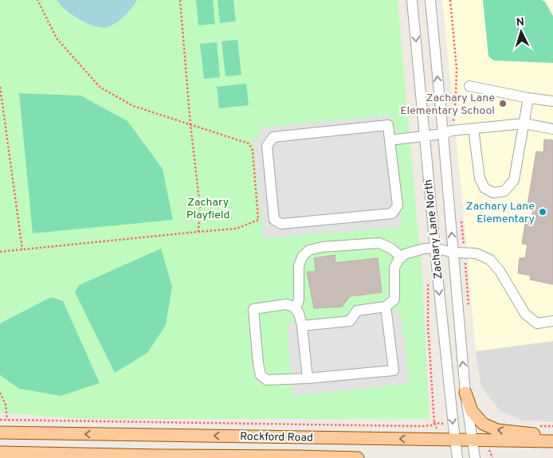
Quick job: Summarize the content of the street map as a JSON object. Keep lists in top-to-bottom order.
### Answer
{
  "streets": {
    "main road": ["Rockford Road"],
    "street": ["Zachary Lane North"]
  },
  "crossings": [
    ["Zachary Lane North", "Rockford Road"]
  ],
  "parks": ["Zachary Playfield"],
  "places": ["Zachary Lane Elementary School", "Zachary Lane Elementary"],
  "north": "top"
}
